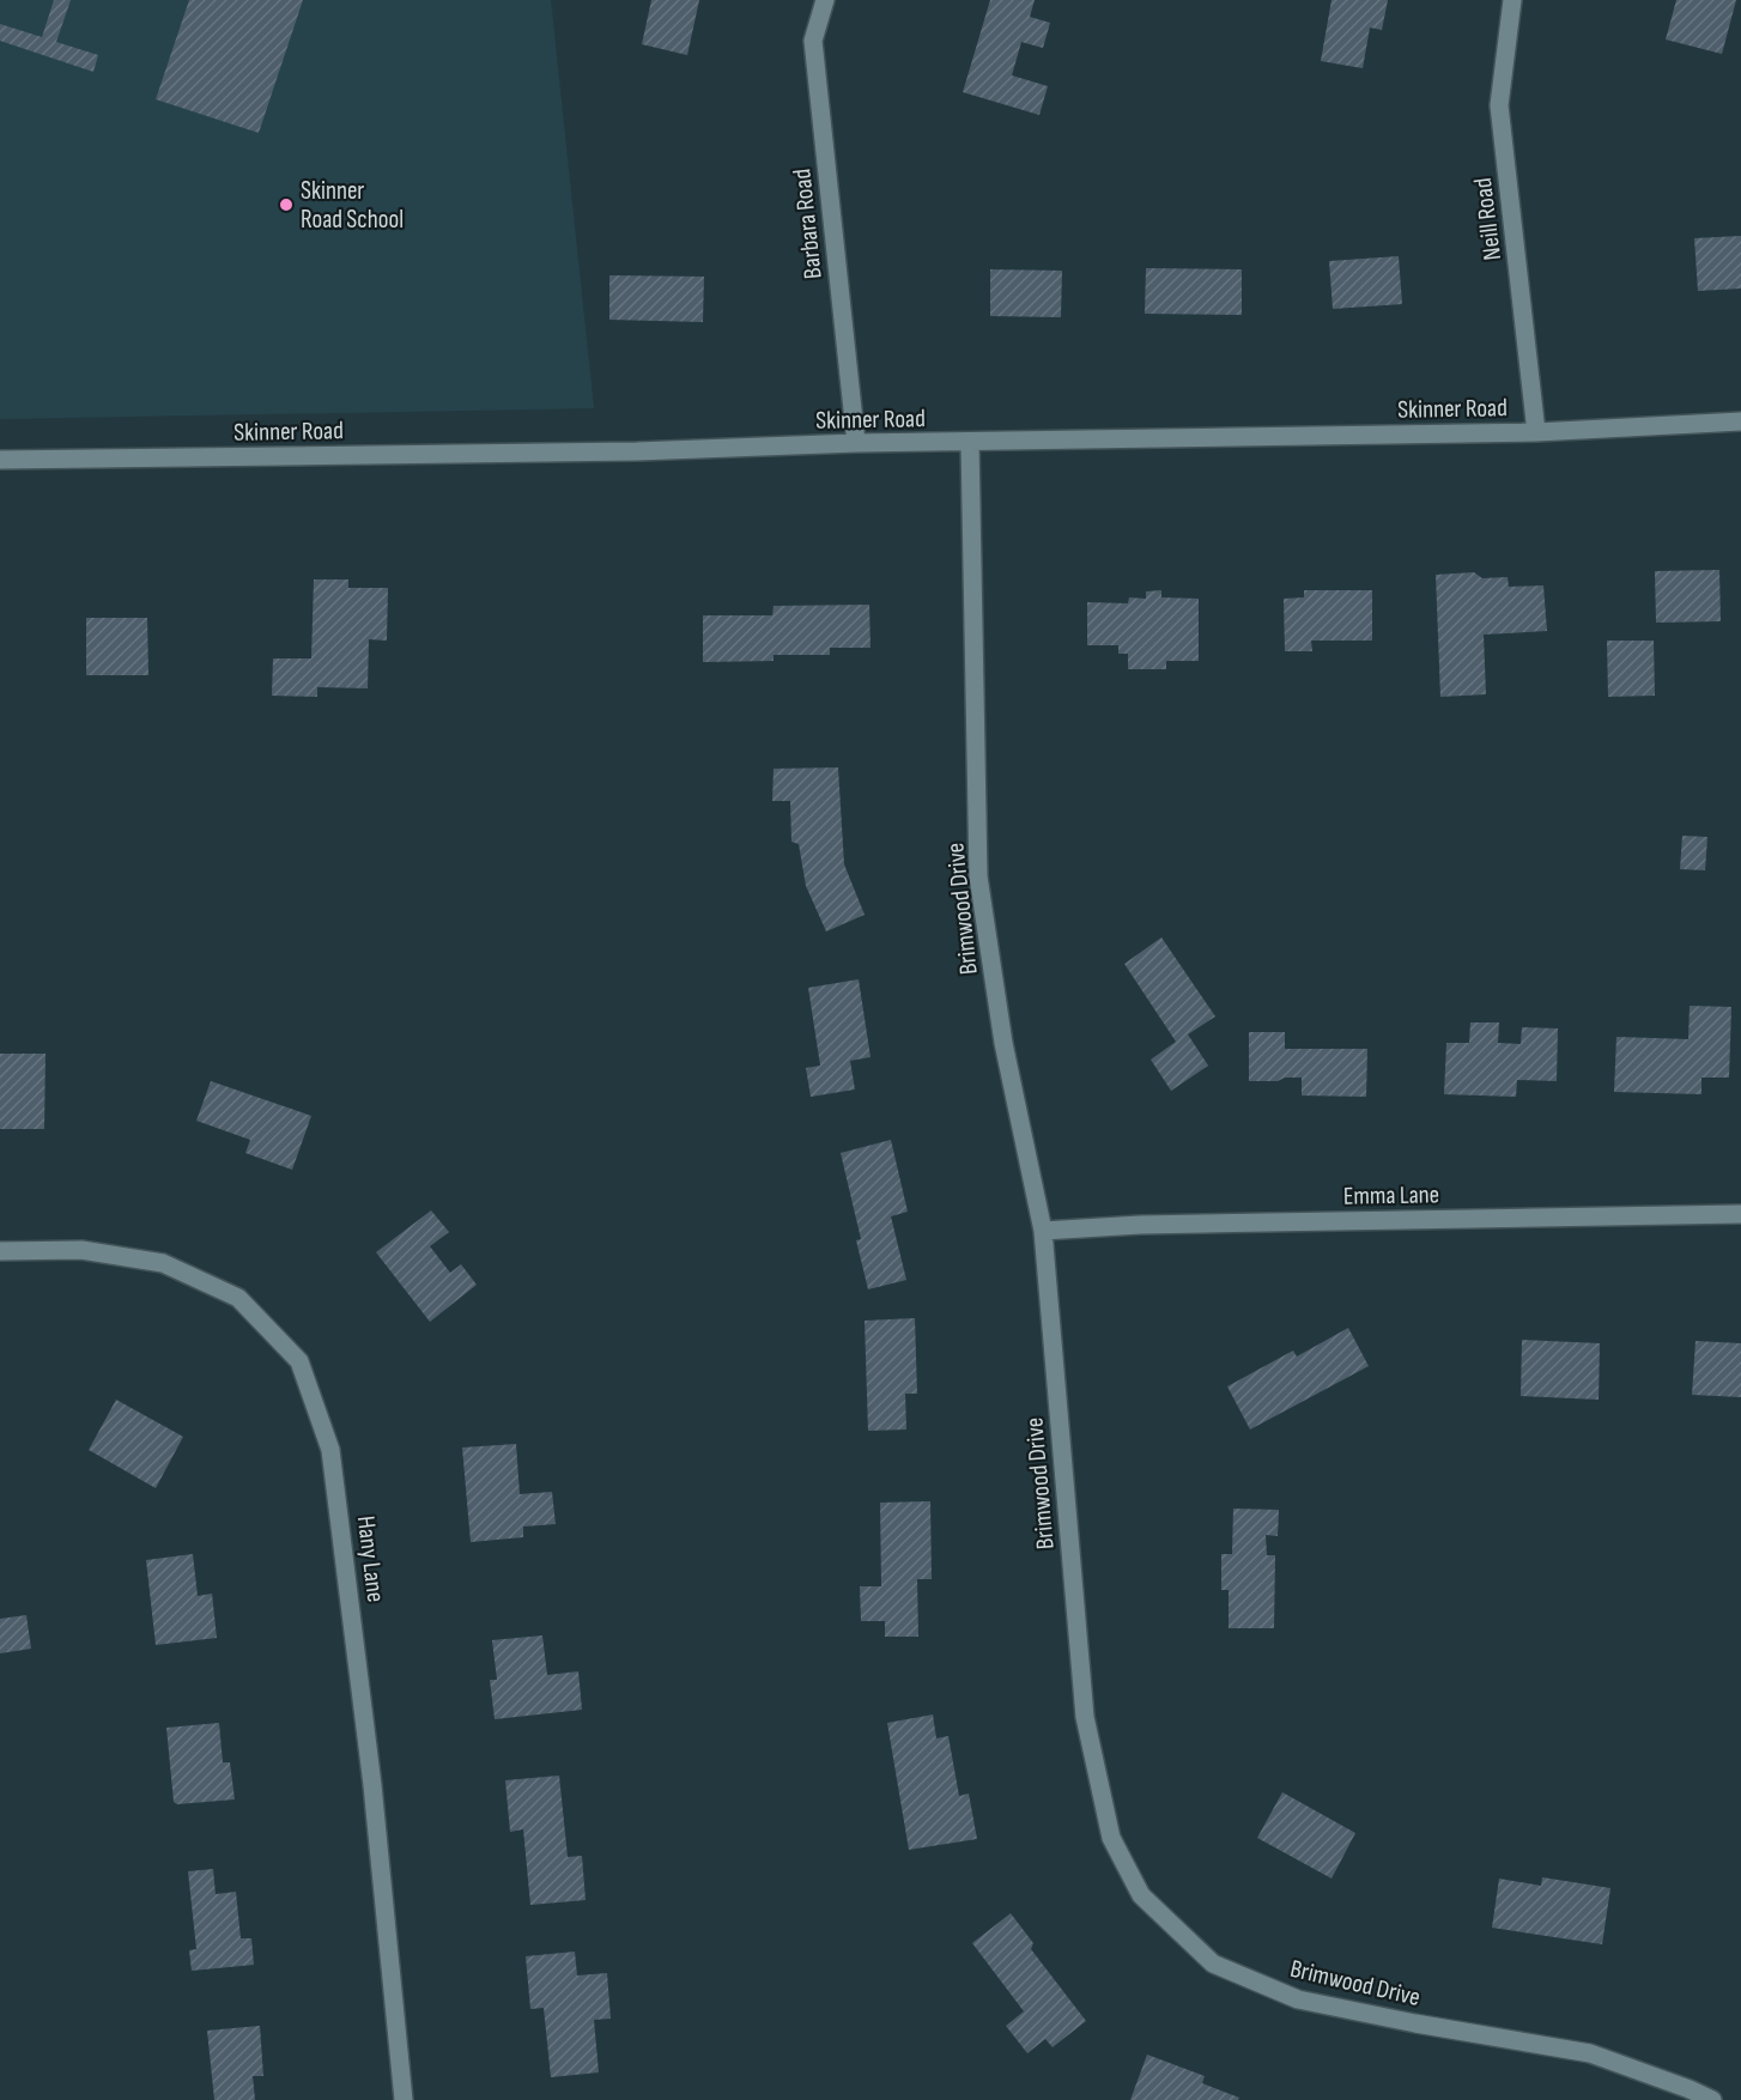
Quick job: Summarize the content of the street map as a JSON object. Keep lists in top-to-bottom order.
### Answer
{
  "streets": {
    "street": [
      "Neill Road",
      "Barbara Road",
      "Skinner Road",
      "Brimwood Drive",
      "Emma Lane",
      "Hany Lane"
    ]
  },
  "crossings": [
    ["Neill Road", "Skinner Road"],
    ["Barbara Road", "Skinner Road"],
    ["Skinner Road", "Brimwood Drive"],
    ["Brimwood Drive", "Emma Lane"]
  ],
  "places": ["Skinner Road School"]
}
